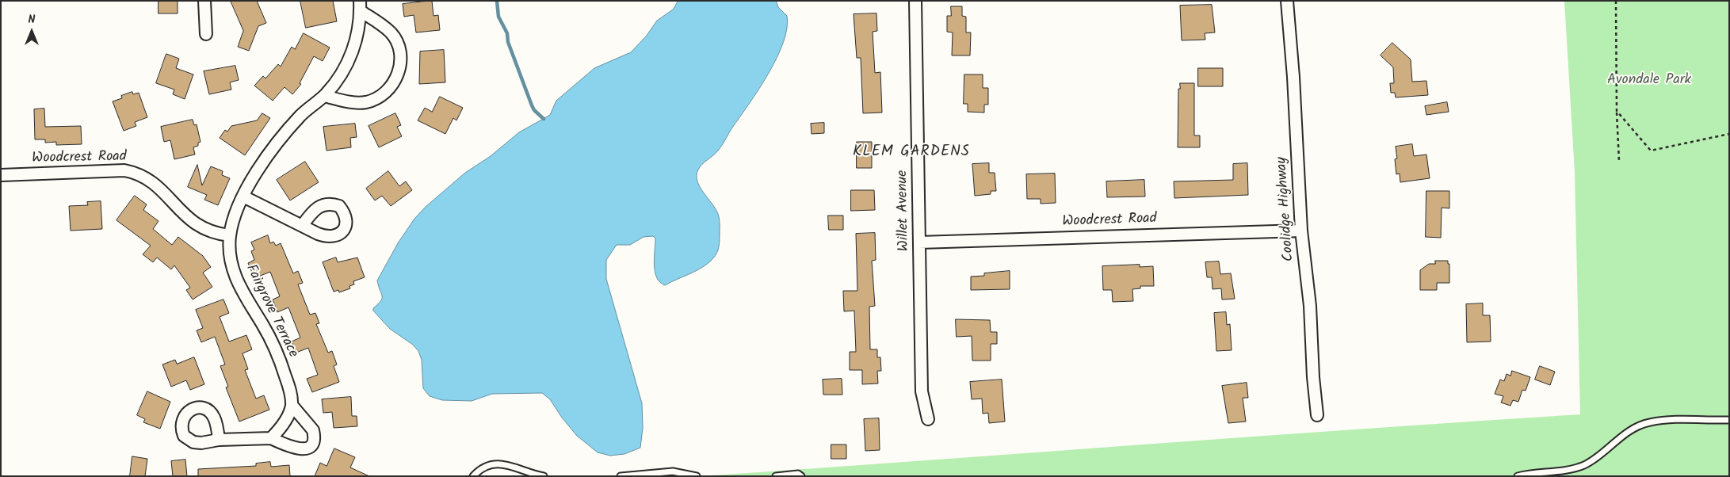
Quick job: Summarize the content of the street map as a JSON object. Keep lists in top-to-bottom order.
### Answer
{
  "streets": {
    "street": [
      "Woodcrest Road",
      "Coolidge Highway",
      "Willet Avenue",
      "Fairgrove Terrace"
    ]
  },
  "crossings": [
    ["Woodcrest Road", "Coolidge Highway"],
    ["Woodcrest Road", "Willet Avenue"],
    ["Woodcrest Road", "Fairgrove Terrace"]
  ],
  "districts": ["KLEM GARDENS"],
  "parks": ["Avondale Park"],
  "north": "top"
}
